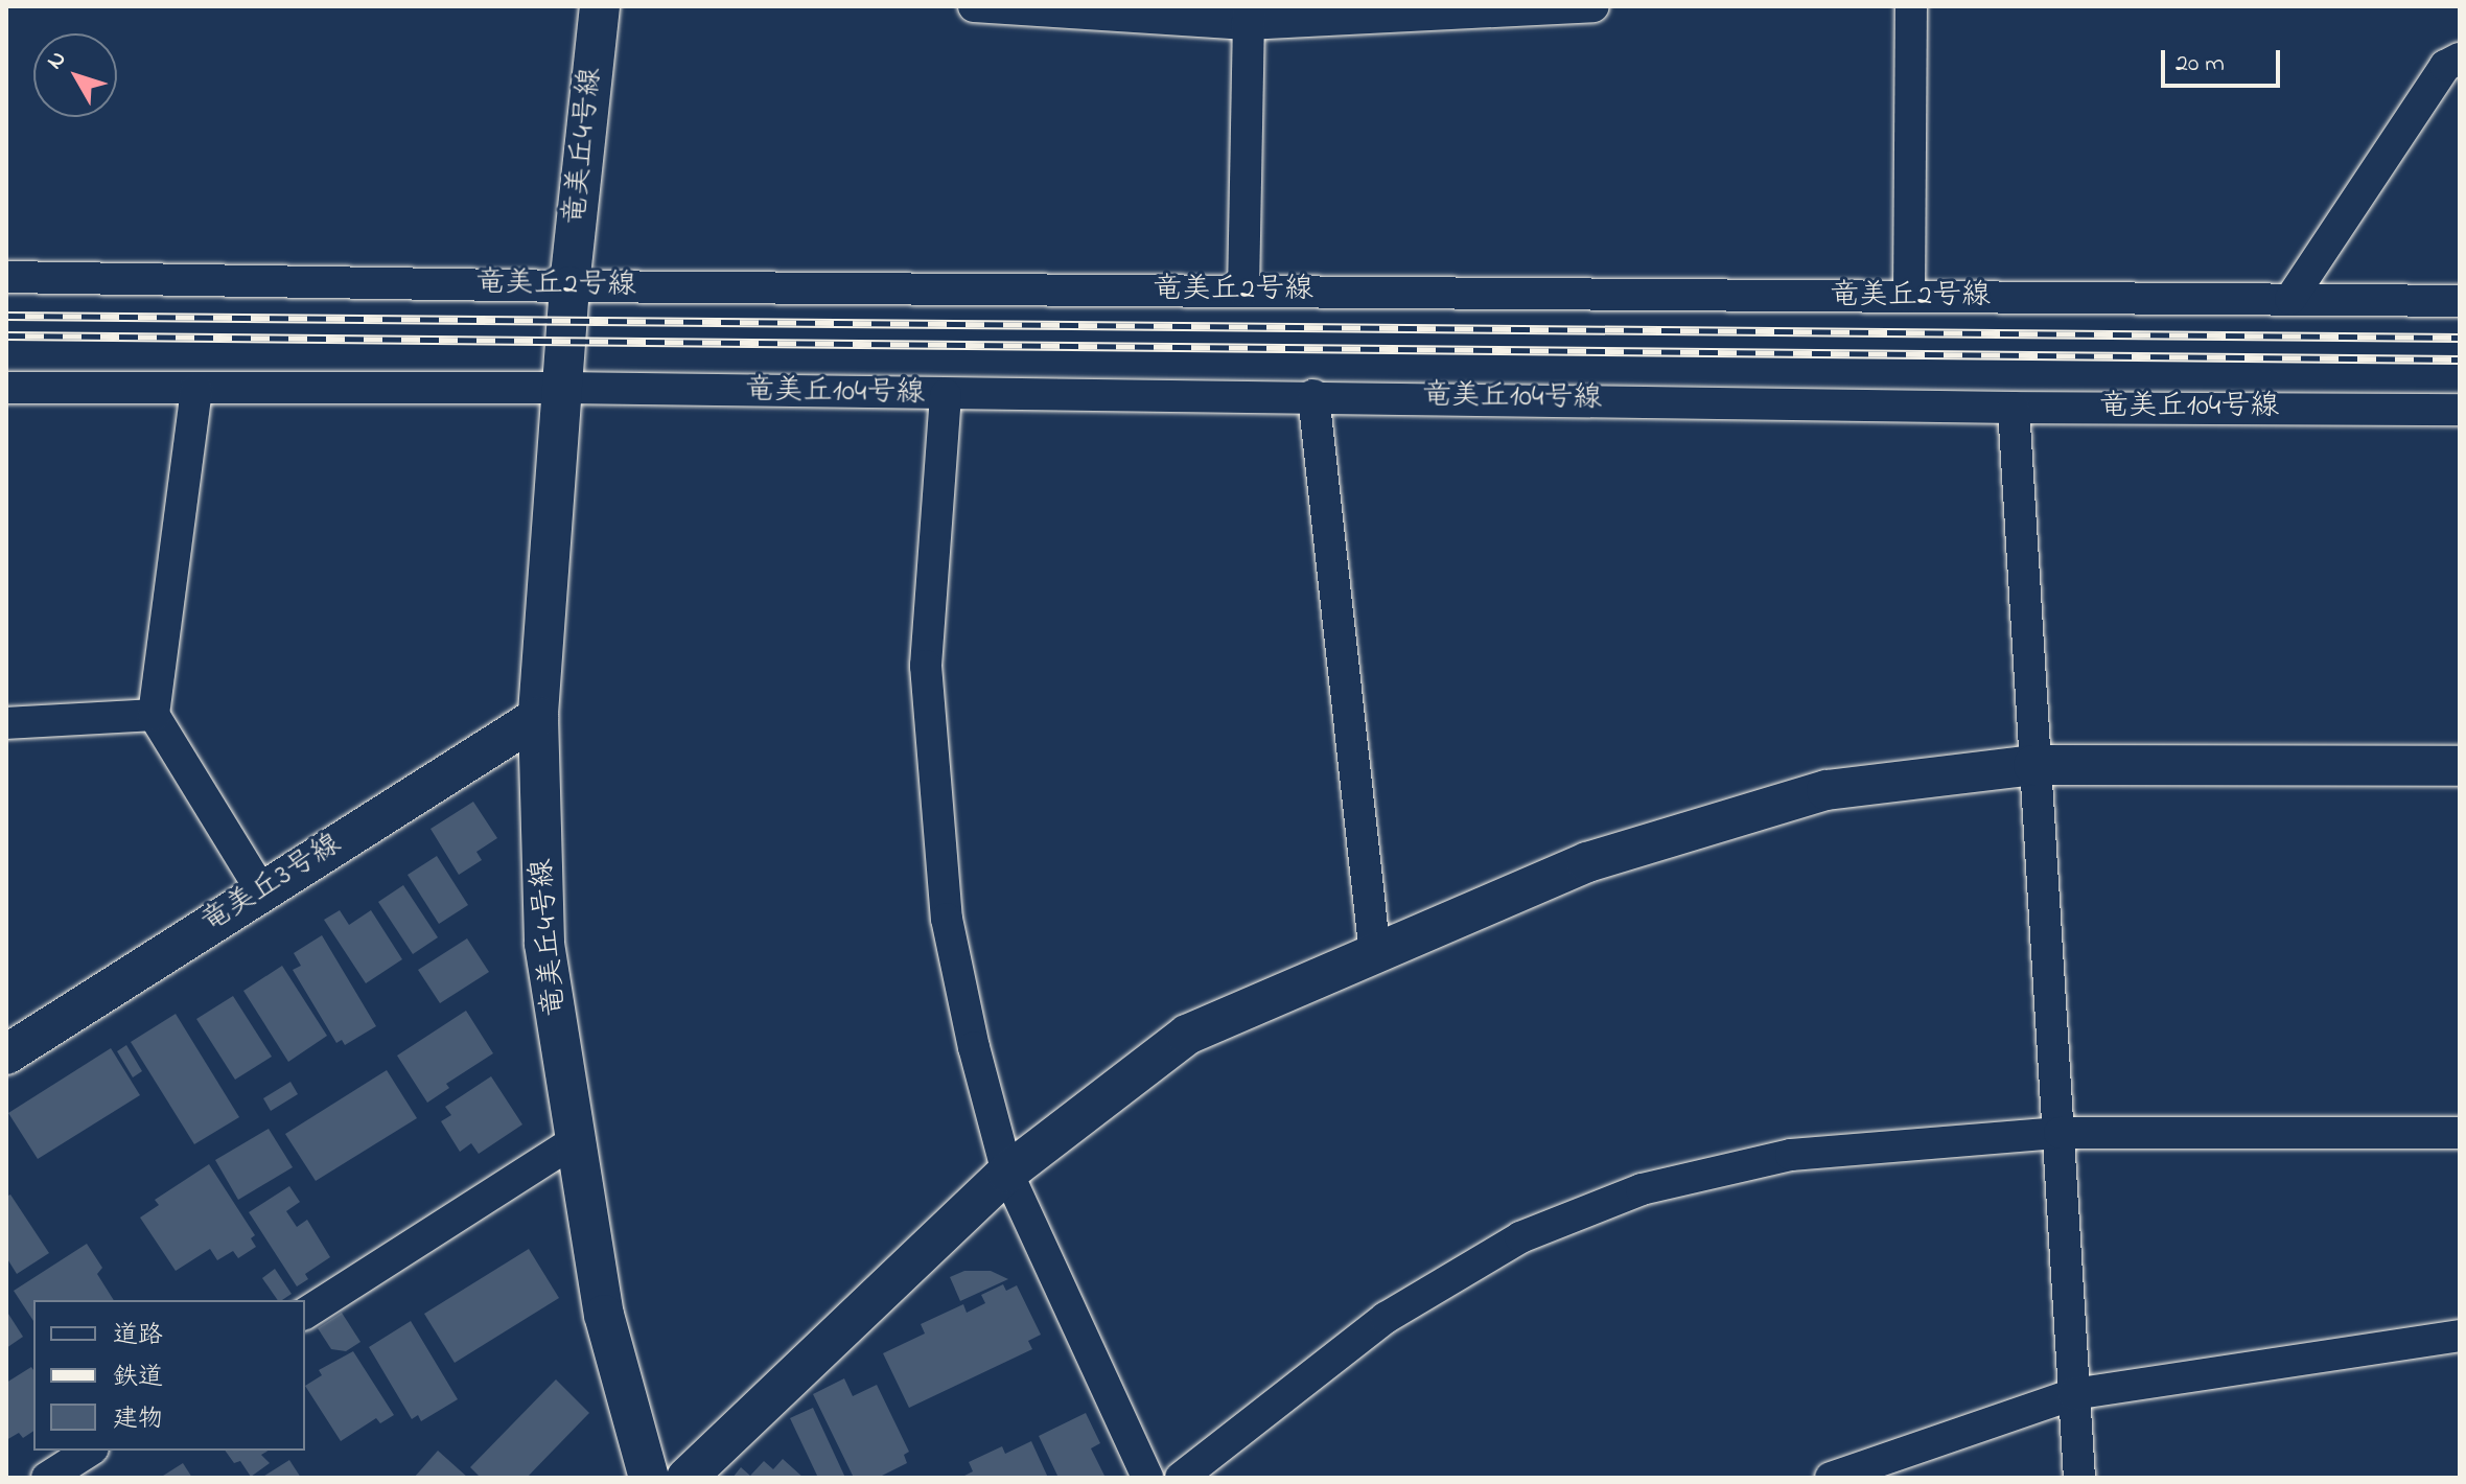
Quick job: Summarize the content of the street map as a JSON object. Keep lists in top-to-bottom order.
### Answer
{
  "streets": {
    "street": [
      "竜美丘4号線",
      "竜美丘2号線",
      "竜美丘104号線",
      "竜美丘3号線"
    ]
  },
  "crossings": [
    ["竜美丘4号線", "竜美丘2号線"],
    ["竜美丘4号線", "竜美丘104号線"],
    ["竜美丘4号線", "竜美丘3号線"]
  ],
  "legend": ["道路", "鉄道", "建物"],
  "scale_bar": "20 m",
  "north": "top left"
}
